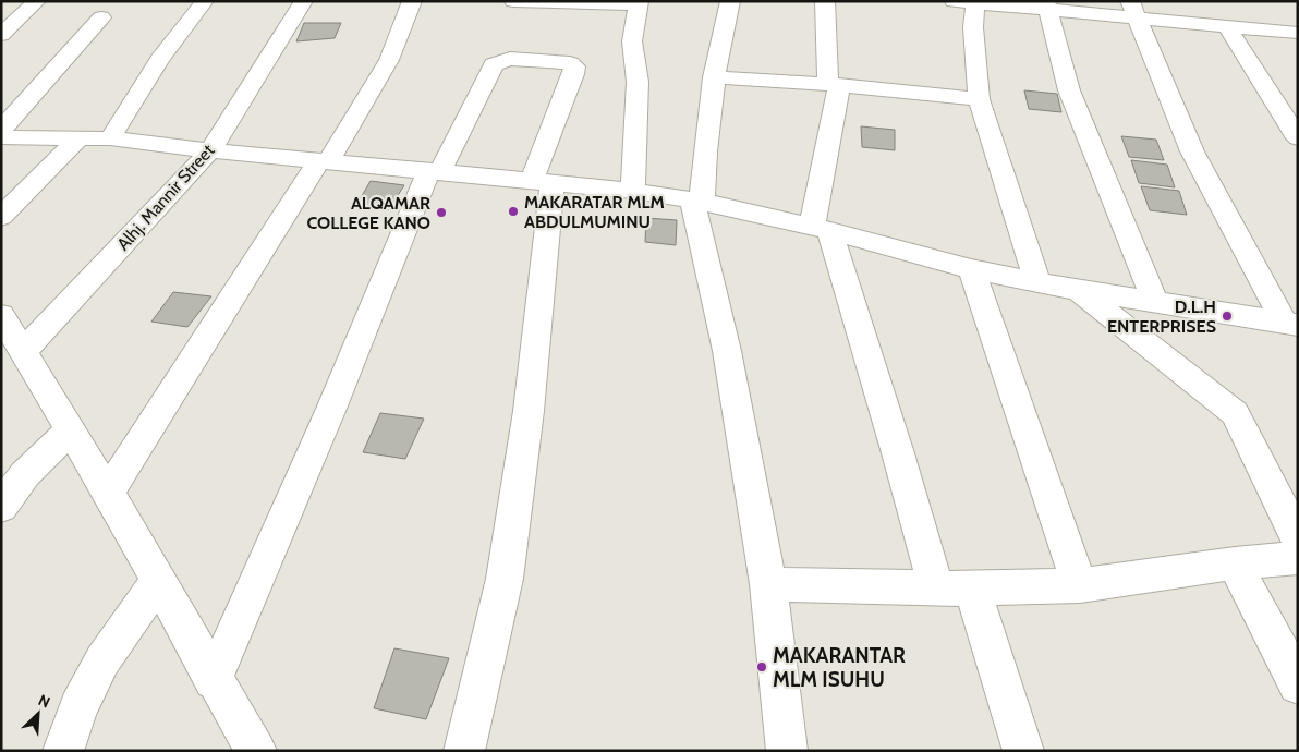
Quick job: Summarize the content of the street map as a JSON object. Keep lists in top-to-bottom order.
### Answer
{
  "streets": {
    "street": ["Alhj. Mannir Street"]
  },
  "places": [
    "MAKARATAR MLM ABDULMUMINU",
    "ALQAMAR COLLEGE KANO",
    "D.L.H ENTERPRISES",
    "MAKARANTAR MLM ISUHU"
  ],
  "north": "top right"
}
